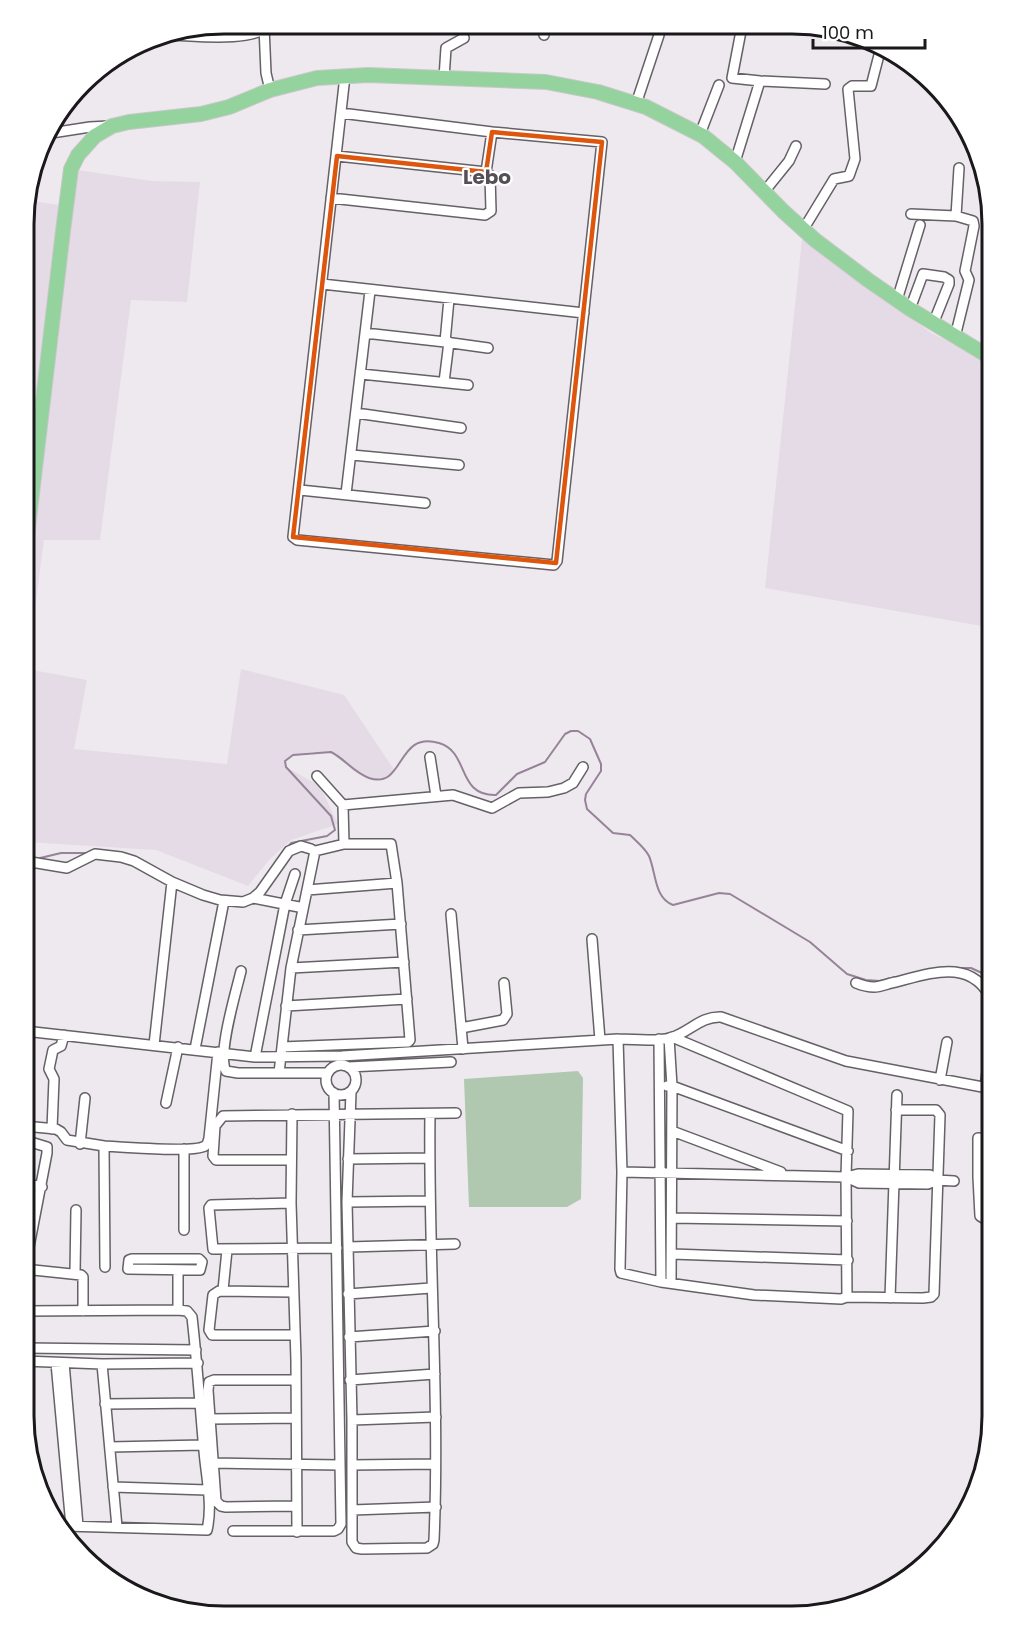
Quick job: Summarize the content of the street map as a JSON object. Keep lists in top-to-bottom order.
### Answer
{
  "districts": ["Lebo"],
  "scale_bar": "100 m"
}
